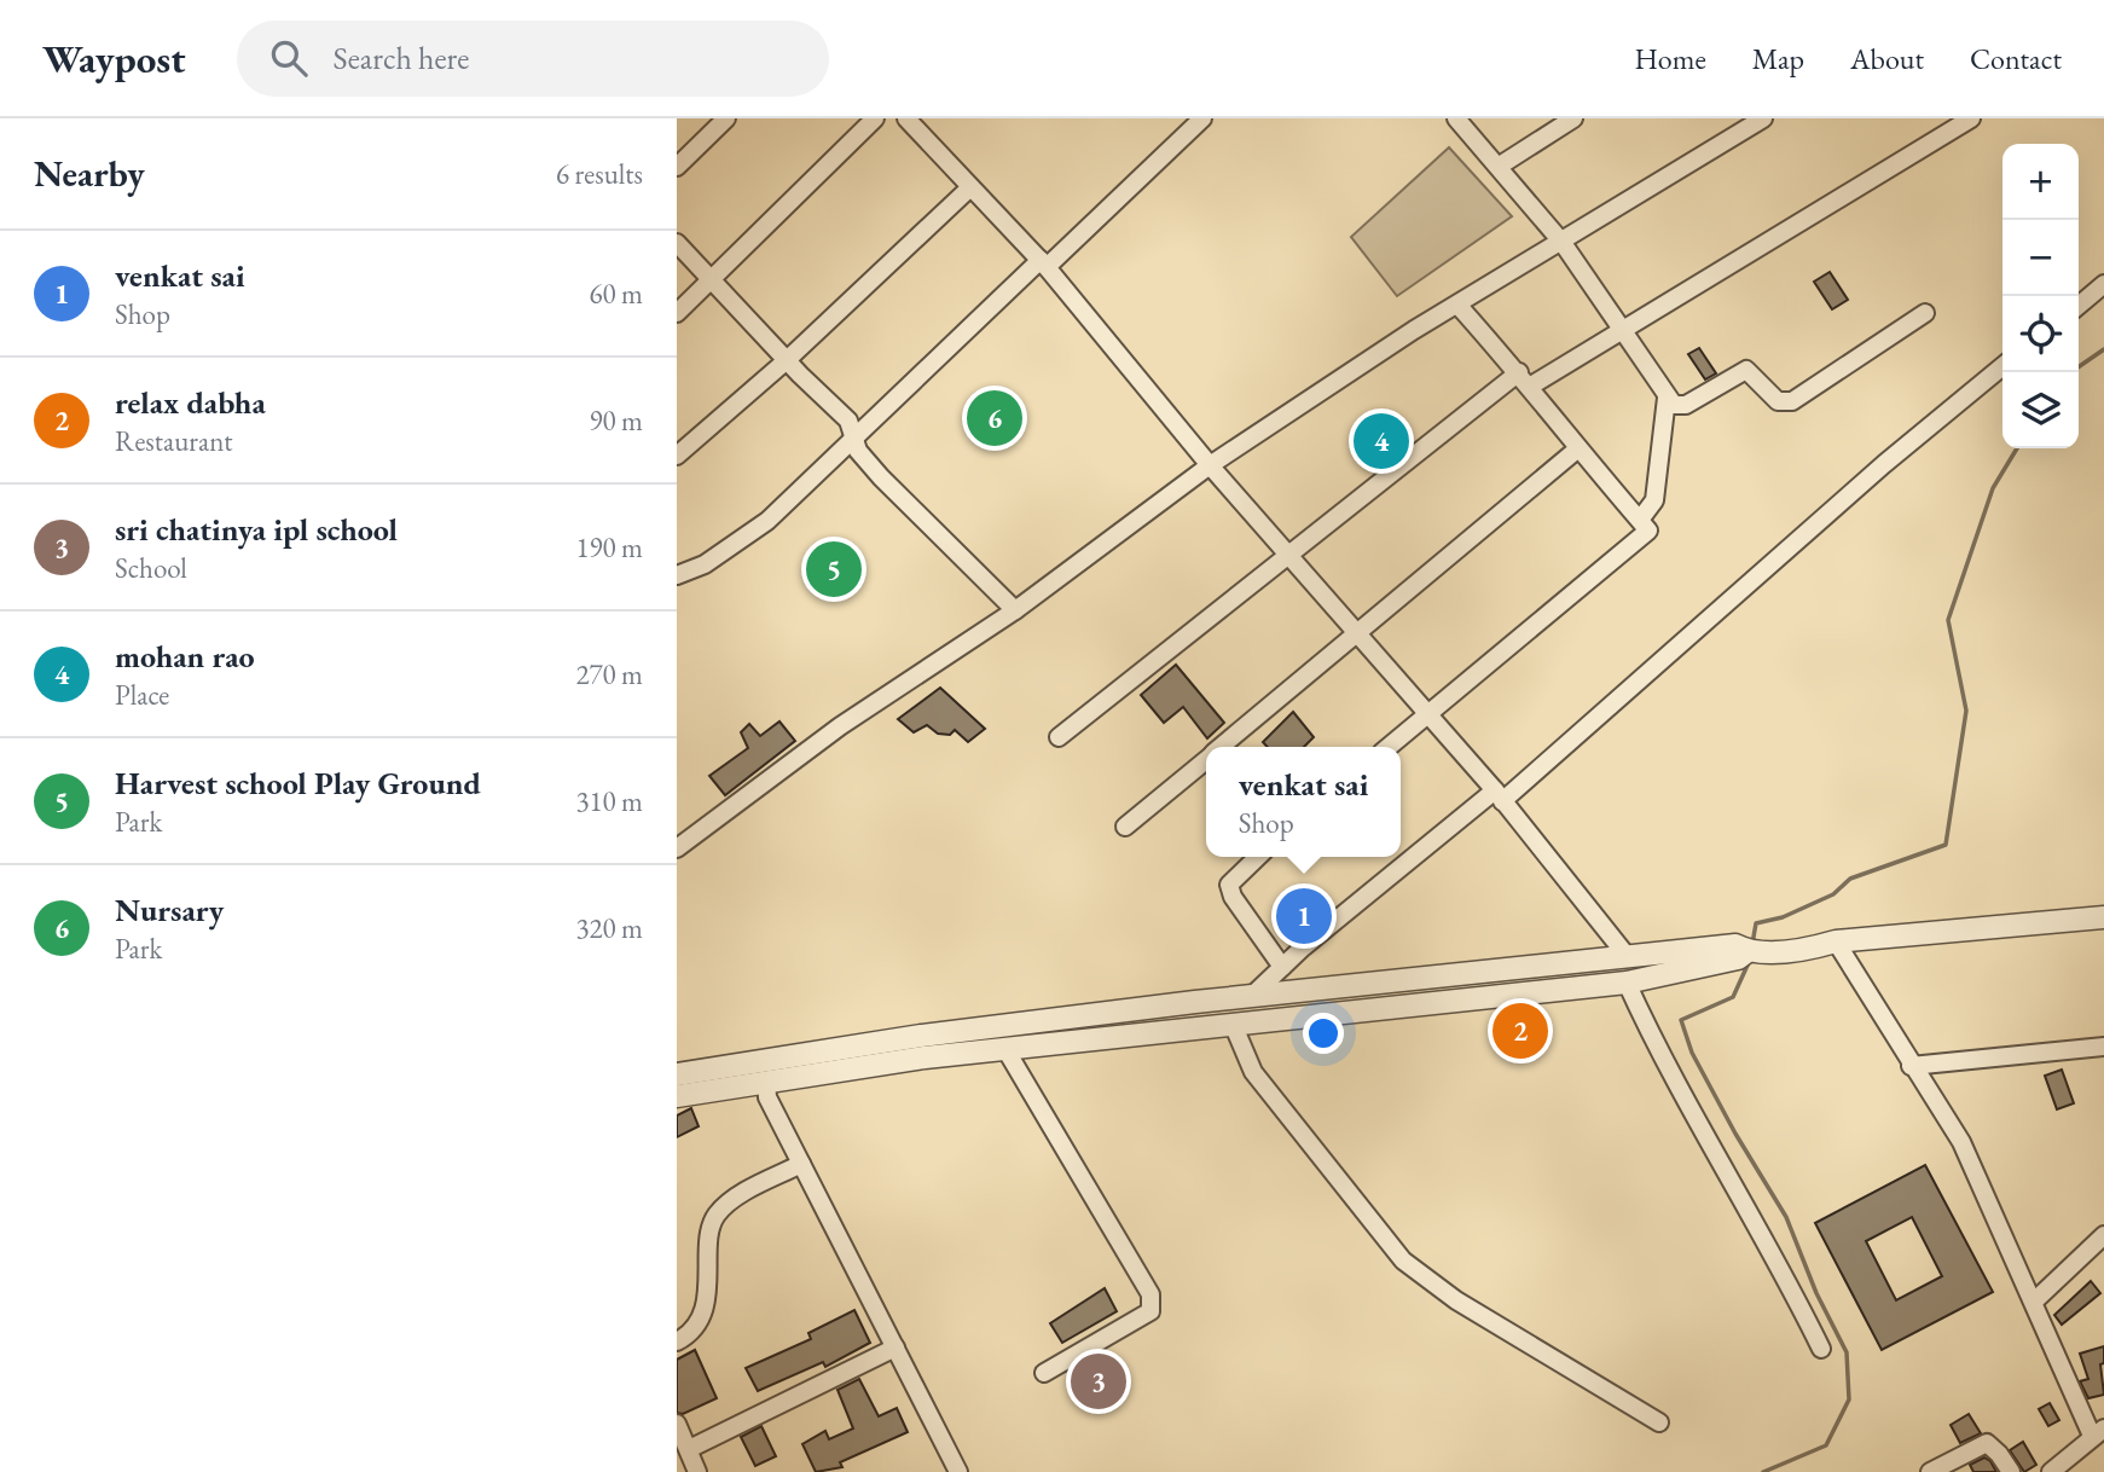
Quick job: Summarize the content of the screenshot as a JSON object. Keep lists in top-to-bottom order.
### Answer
{
  "page": {
    "header": "Waypost",
    "search": "Search here",
    "nav": [
      "Home",
      "Map",
      "About",
      "Contact"
    ],
    "heading": ["Nearby", "6 results"],
    "map_buttons": ["+", "−"],
    "list": [
      {
        "mark": "1",
        "name": "venkat sai",
        "note": "Shop",
        "value": "60 m"
      },
      {
        "mark": "2",
        "name": "relax dabha",
        "note": "Restaurant",
        "value": "90 m"
      },
      {
        "mark": "3",
        "name": "sri chatinya ipl school",
        "note": "School",
        "value": "190 m"
      },
      {
        "mark": "4",
        "name": "mohan rao",
        "note": "Place",
        "value": "270 m"
      },
      {
        "mark": "5",
        "name": "Harvest school Play Ground",
        "note": "Park",
        "value": "310 m"
      },
      {
        "mark": "6",
        "name": "Nursary",
        "note": "Park",
        "value": "320 m"
      }
    ],
    "pins": [
      "6",
      "4",
      "5",
      "1",
      "2",
      "3"
    ],
    "popup": ["venkat sai", "Shop"]
  }
}
